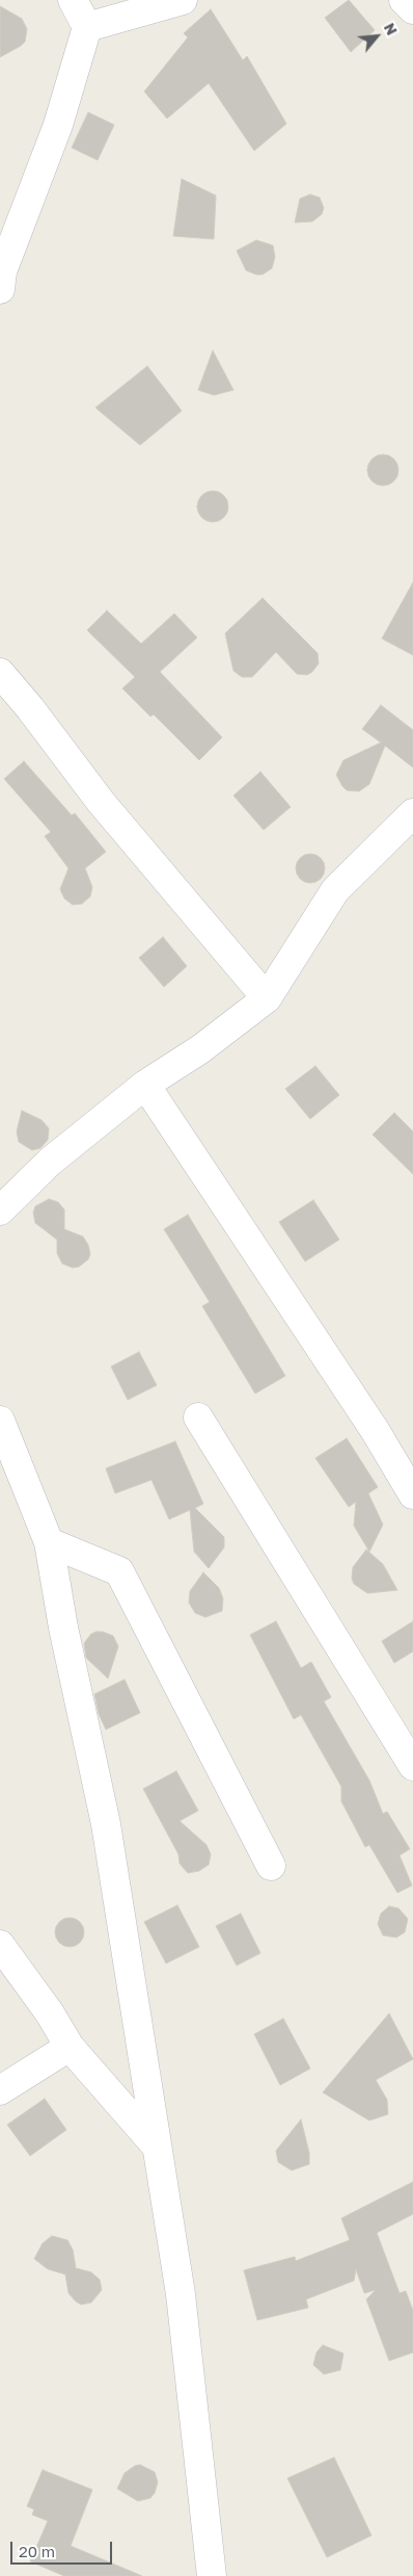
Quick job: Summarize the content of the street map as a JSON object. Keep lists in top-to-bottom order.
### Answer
{
  "scale_bar": "20 m",
  "north": "top right"
}
